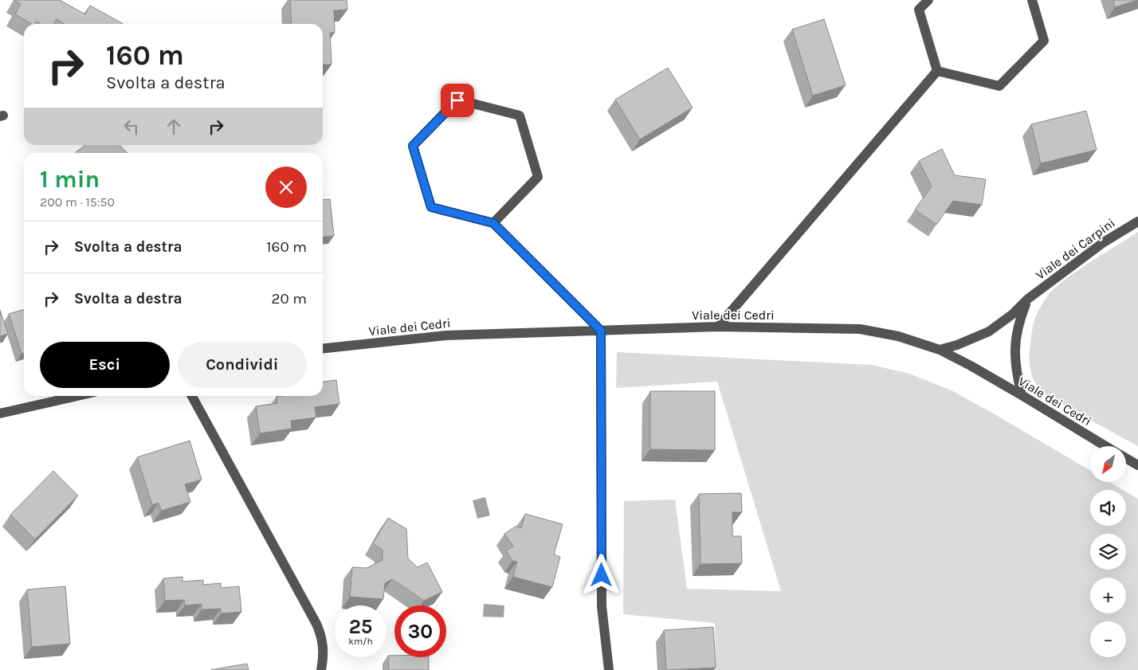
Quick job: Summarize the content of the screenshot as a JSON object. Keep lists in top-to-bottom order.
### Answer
{
  "streets": {
    "street": ["Viale dei Carpini", "Viale dei Cedri"]
  },
  "crossings": [
    ["Viale dei Carpini", "Viale dei Cedri"]
  ],
  "north": "bottom left",
  "page": {
    "turn": ["160 m", "Svolta a destra"],
    "heading": ["1 min", "200 m · 15:50"],
    "list": [
      {
        "name": "Svolta a destra",
        "value": "160 m"
      },
      {
        "name": "Svolta a destra",
        "value": "20 m"
      }
    ],
    "buttons": ["Esci", "Condividi"],
    "map_buttons": ["+", "−"],
    "speed": "25 km/h",
    "limit": "30"
  }
}
